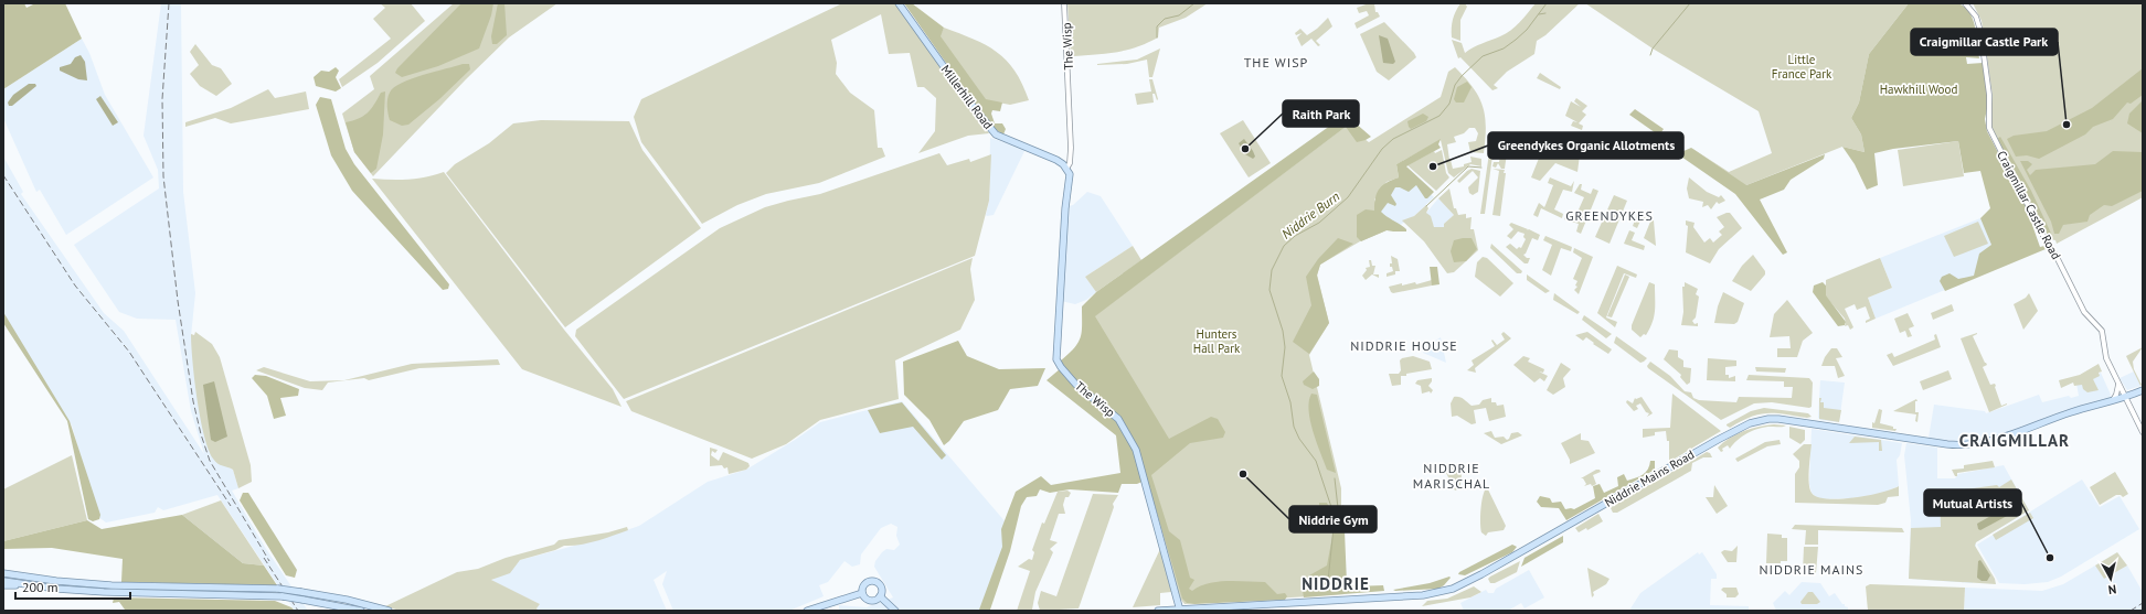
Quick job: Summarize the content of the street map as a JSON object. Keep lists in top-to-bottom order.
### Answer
{
  "streets": {
    "main road": ["The Wisp", "Millerhill Road", "Niddrie Mains Road"],
    "street": ["Craigmillar Castle Road"]
  },
  "crossings": [
    ["The Wisp", "Millerhill Road"],
    ["The Wisp", "Niddrie Mains Road"],
    ["Craigmillar Castle Road", "Niddrie Mains Road"]
  ],
  "districts": [
    "THE WISP",
    "GREENDYKES",
    "NIDDRIE HOUSE",
    "CRAIGMILLAR",
    "NIDDRIE MARISCHAL",
    "NIDDRIE MAINS",
    "NIDDRIE"
  ],
  "water": ["Niddrie Burn"],
  "parks": ["Little France Park", "Hawkhill Wood", "Hunters Hall Park"],
  "places": [
    "Craigmillar Castle Park",
    "Raith Park",
    "Greendykes Organic Allotments",
    "Niddrie Gym",
    "Mutual Artists"
  ],
  "scale_bar": "200 m",
  "north": "bottom"
}
